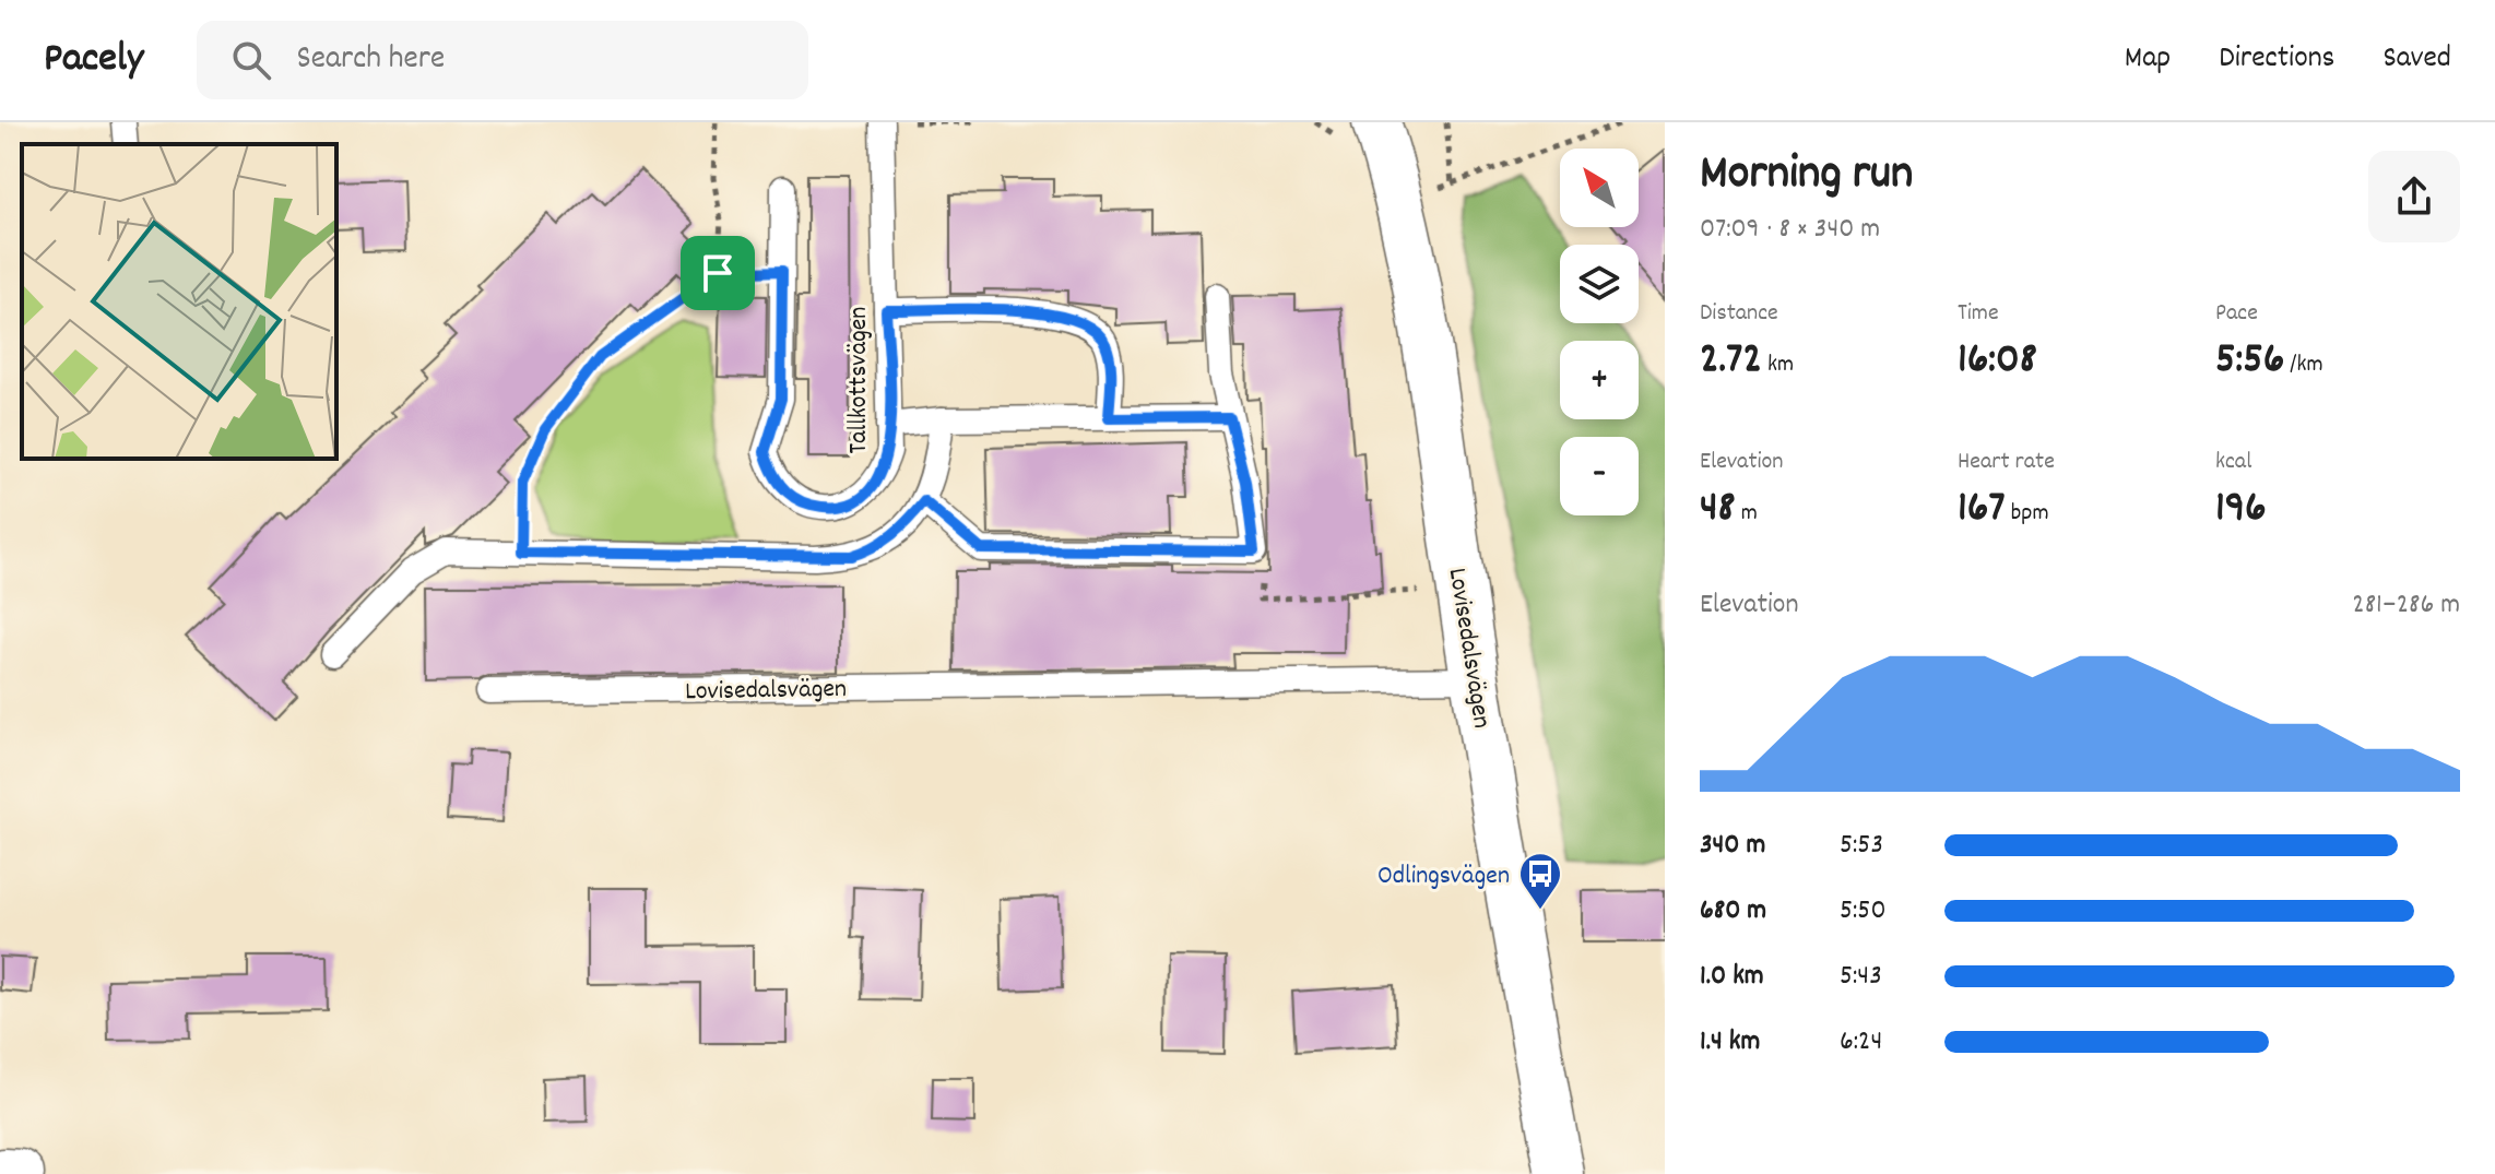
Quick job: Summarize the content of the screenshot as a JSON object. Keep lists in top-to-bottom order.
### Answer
{
  "streets": {
    "street": ["Lovisedalsvägen"],
    "lane": ["Tallkottsvägen"]
  },
  "places": {
    "bus stop": ["Odlingsvägen"]
  },
  "north": "top left",
  "page": {
    "header": "Pacely",
    "search": "Search here",
    "nav": ["Map", "Directions", "Saved"],
    "heading": ["Morning run", "07:09 · 8 × 340 m"],
    "map_buttons": ["+", "−"],
    "stats": [
      ["Distance", "2.72 km"],
      ["Time", "16:08"],
      ["Pace", "5:56 /km"],
      ["Elevation", "48 m"],
      ["Heart rate", "167 bpm"],
      ["kcal", "196"]
    ],
    "chart": ["Elevation", "281–286 m"],
    "list": [
      {
        "name": "340 m",
        "note": "5:53"
      },
      {
        "name": "680 m",
        "note": "5:50"
      },
      {
        "name": "1.0 km",
        "note": "5:43"
      },
      {
        "name": "1.4 km",
        "note": "6:24"
      }
    ]
  }
}
